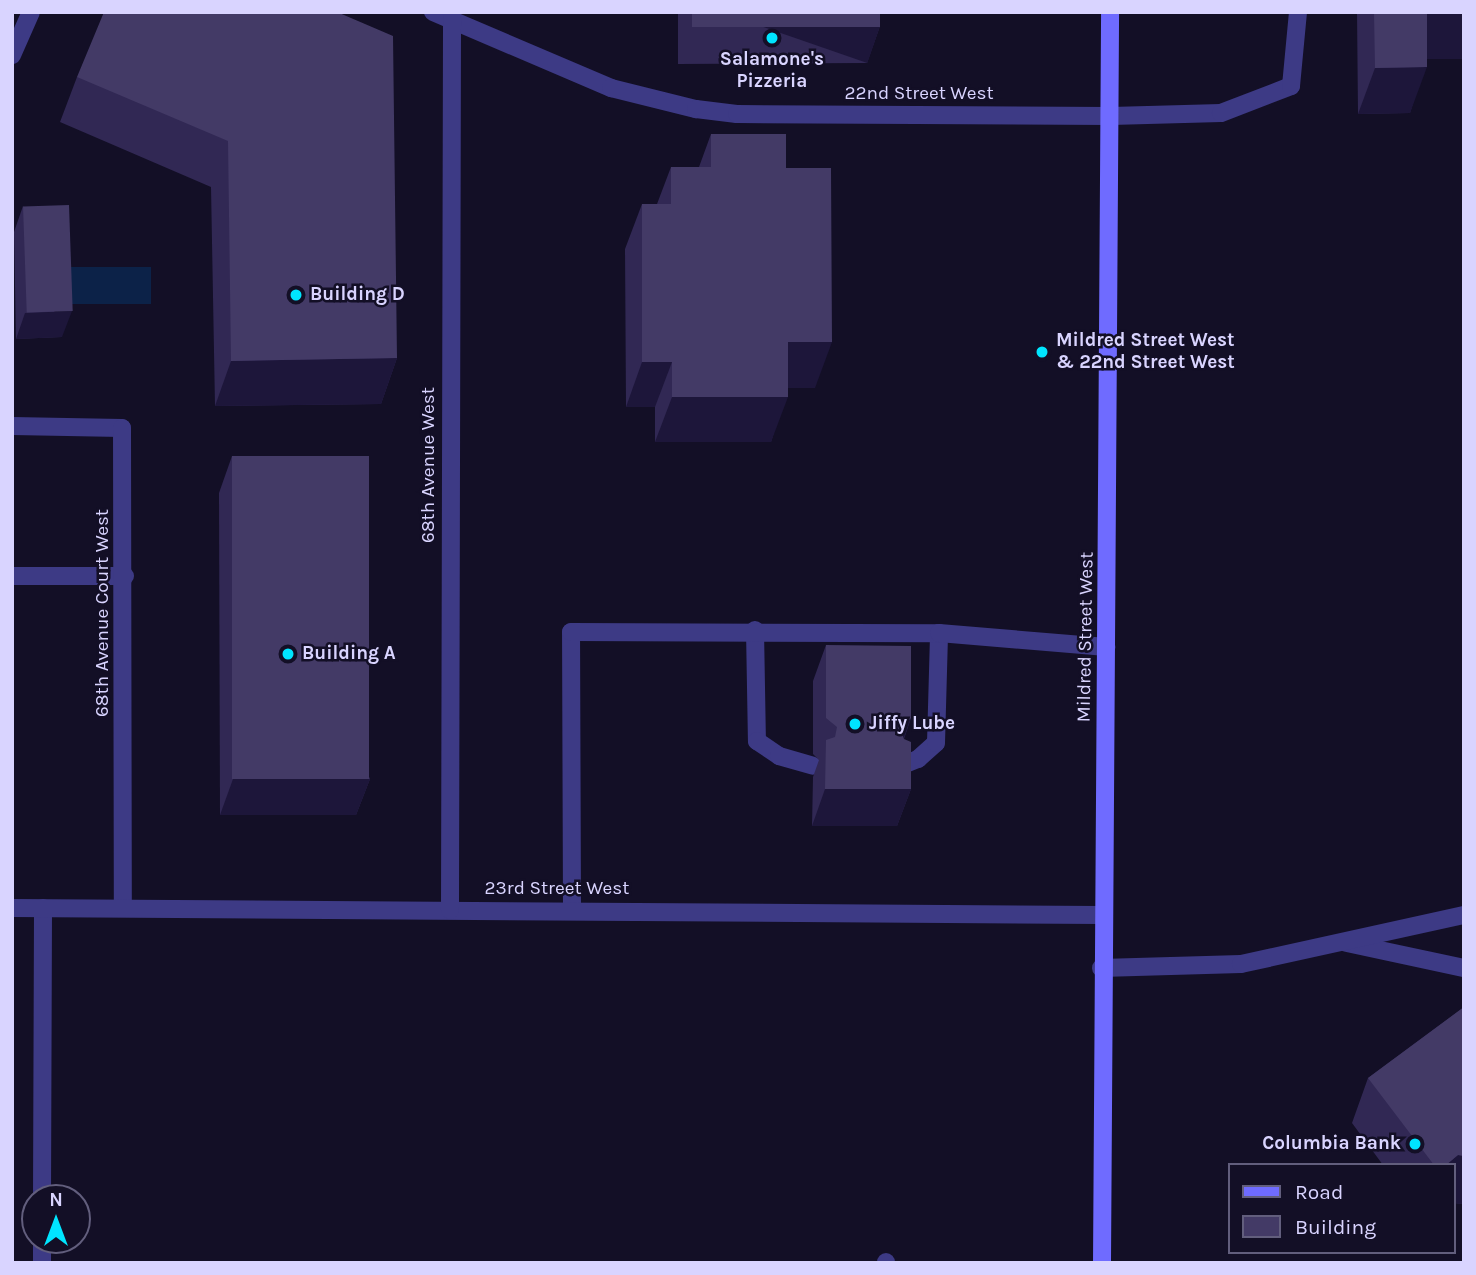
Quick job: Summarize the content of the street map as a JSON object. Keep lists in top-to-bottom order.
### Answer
{
  "streets": {
    "main road": ["Mildred Street West"],
    "street": [
      "22nd Street West",
      "68th Avenue West",
      "68th Avenue Court West",
      "23rd Street West"
    ]
  },
  "crossings": [
    ["22nd Street West", "68th Avenue West"],
    ["22nd Street West", "Mildred Street West"],
    ["68th Avenue West", "23rd Street West"],
    ["68th Avenue Court West", "23rd Street West"],
    ["Mildred Street West", "23rd Street West"]
  ],
  "places": [
    "Salamone's Pizzeria",
    "Building D",
    "Mildred Street West & 22nd Street West",
    "Building A",
    "Jiffy Lube",
    "Columbia Bank"
  ],
  "legend": ["Road", "Building"],
  "north": "top"
}
